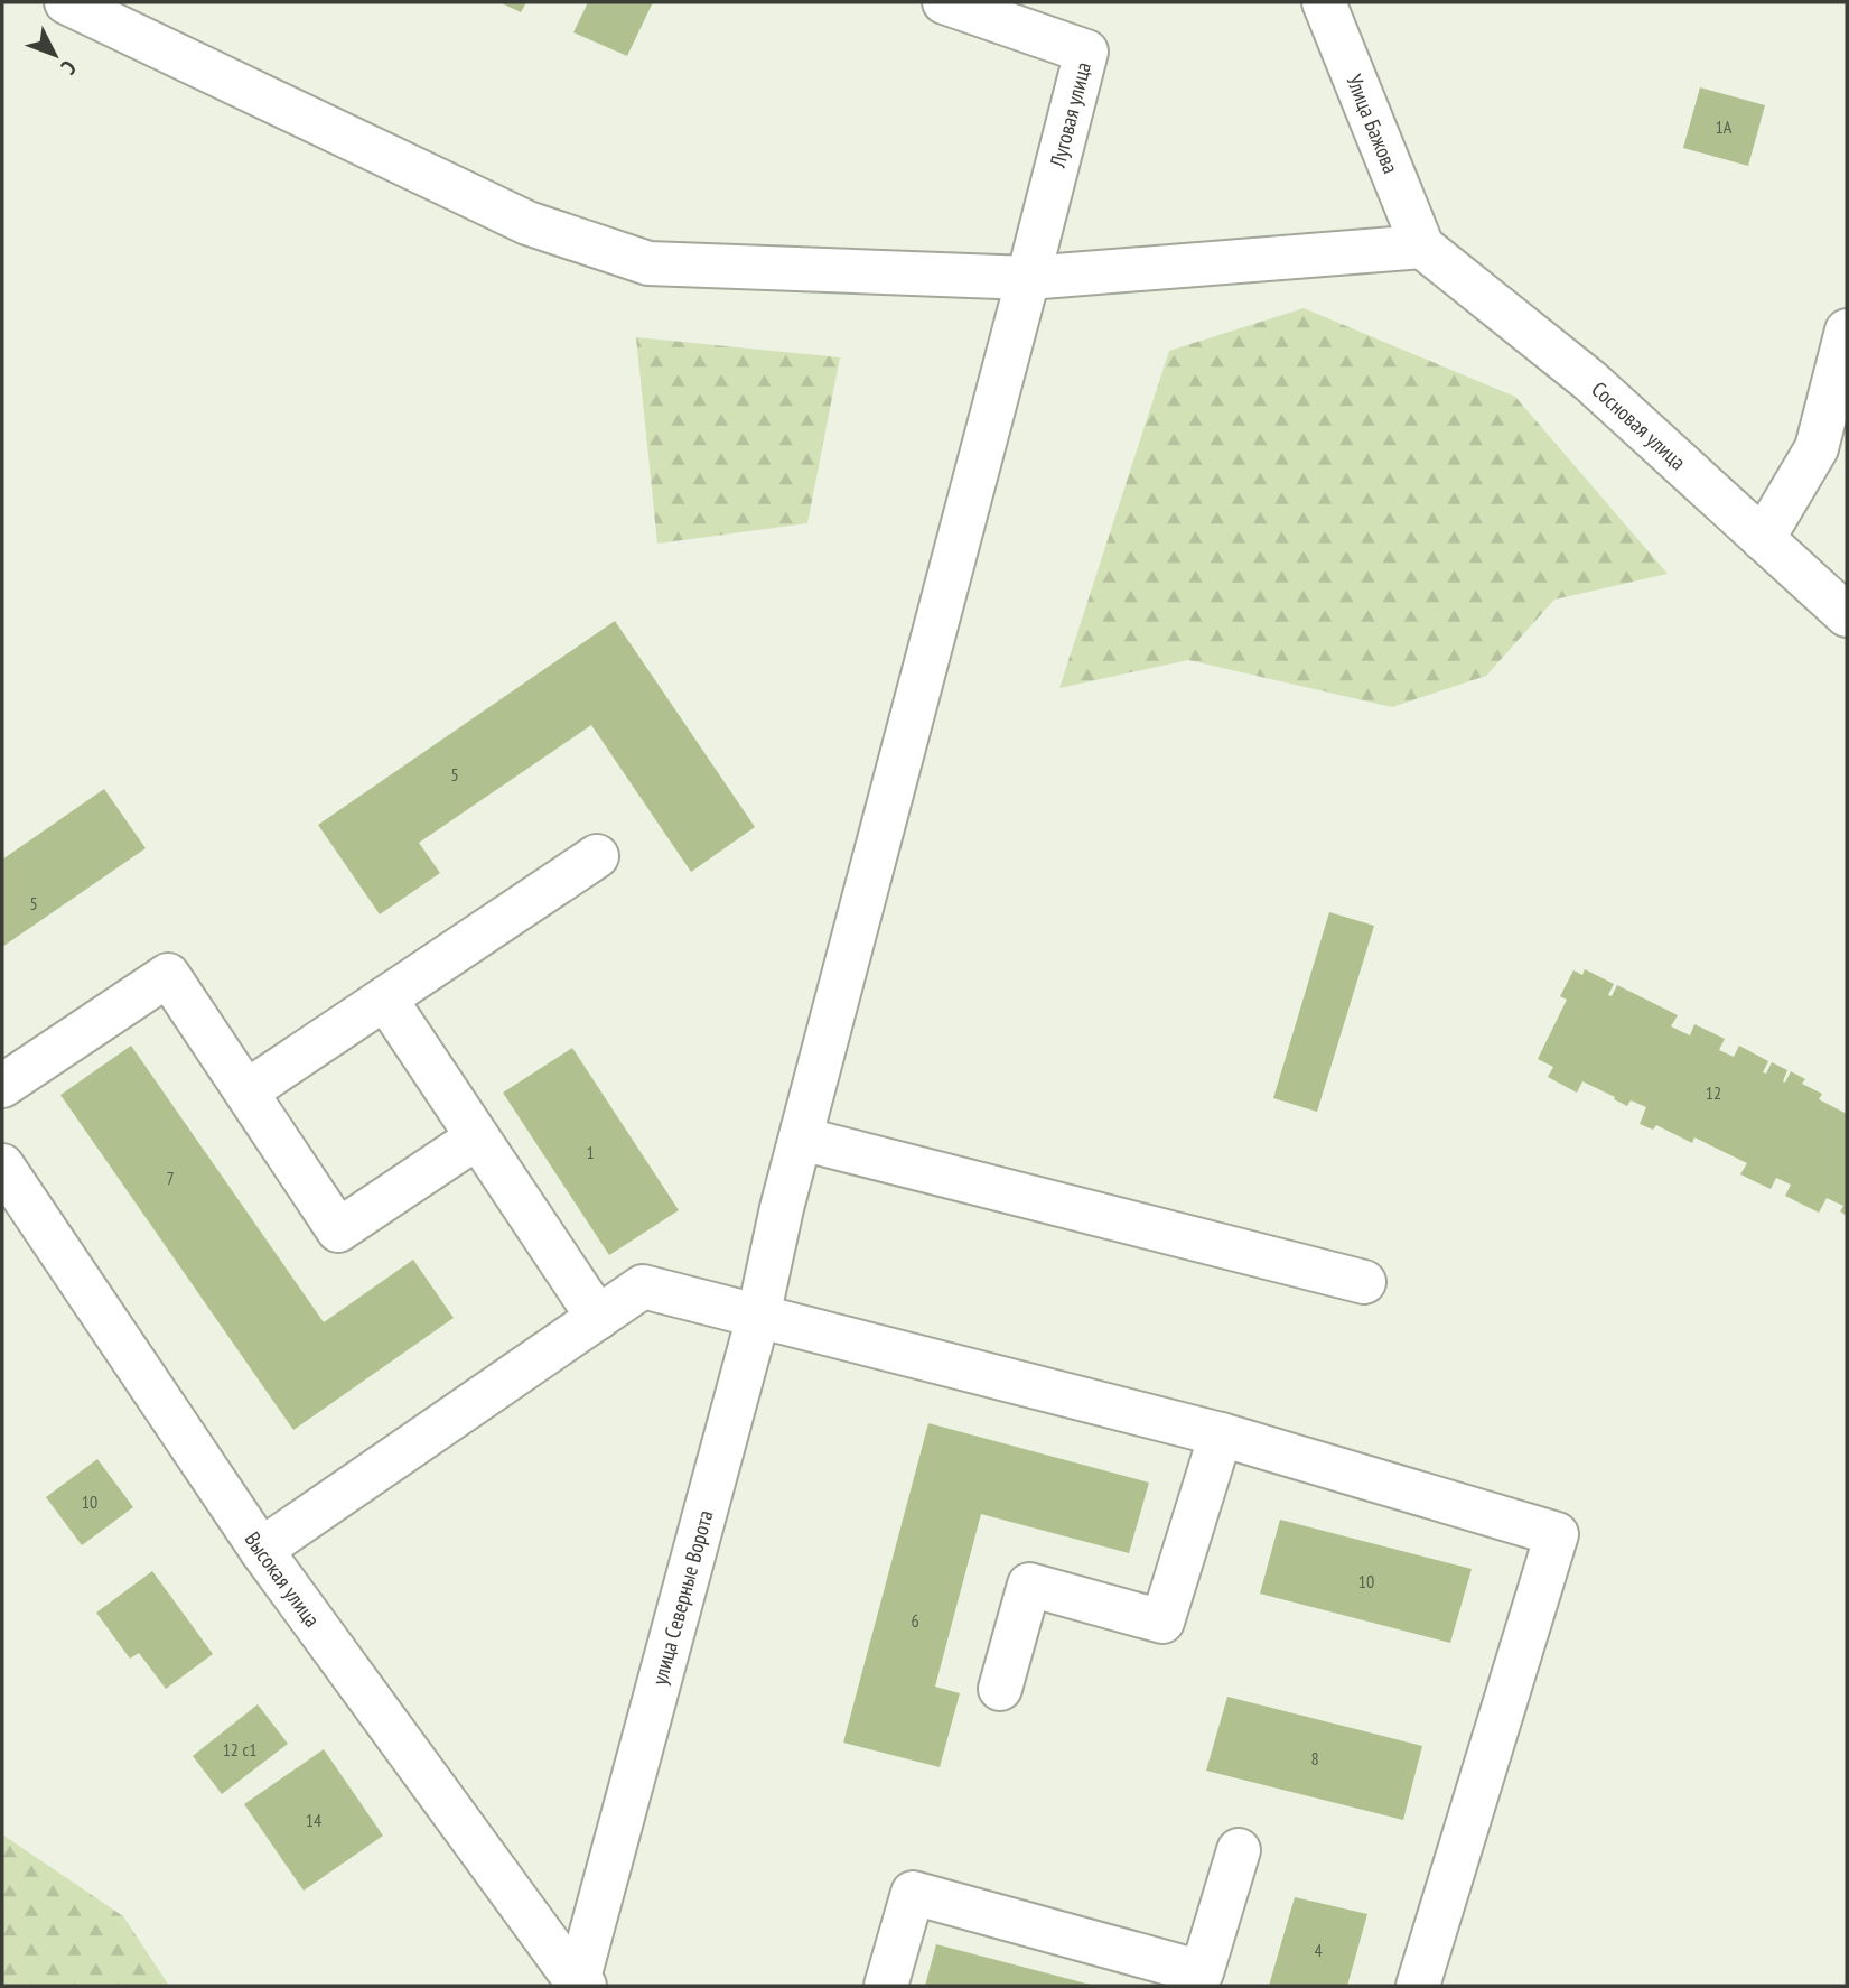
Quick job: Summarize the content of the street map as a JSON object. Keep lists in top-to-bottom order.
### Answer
{
  "streets": {
    "street": [
      "Луговая улица",
      "Улица Бажова",
      "Сосновая улица",
      "Высокая улица",
      "улица Северные Ворота"
    ]
  },
  "crossings": [
    ["Луговая улица", "улица Северные Ворота"],
    ["Улица Бажова", "Сосновая улица"],
    ["Высокая улица", "улица Северные Ворота"]
  ],
  "house_numbers": [
    "1А",
    "5",
    "5",
    "12",
    "1",
    "7",
    "10",
    "10",
    "6",
    "12 с1",
    "8",
    "14",
    "4"
  ],
  "north": "bottom right"
}
